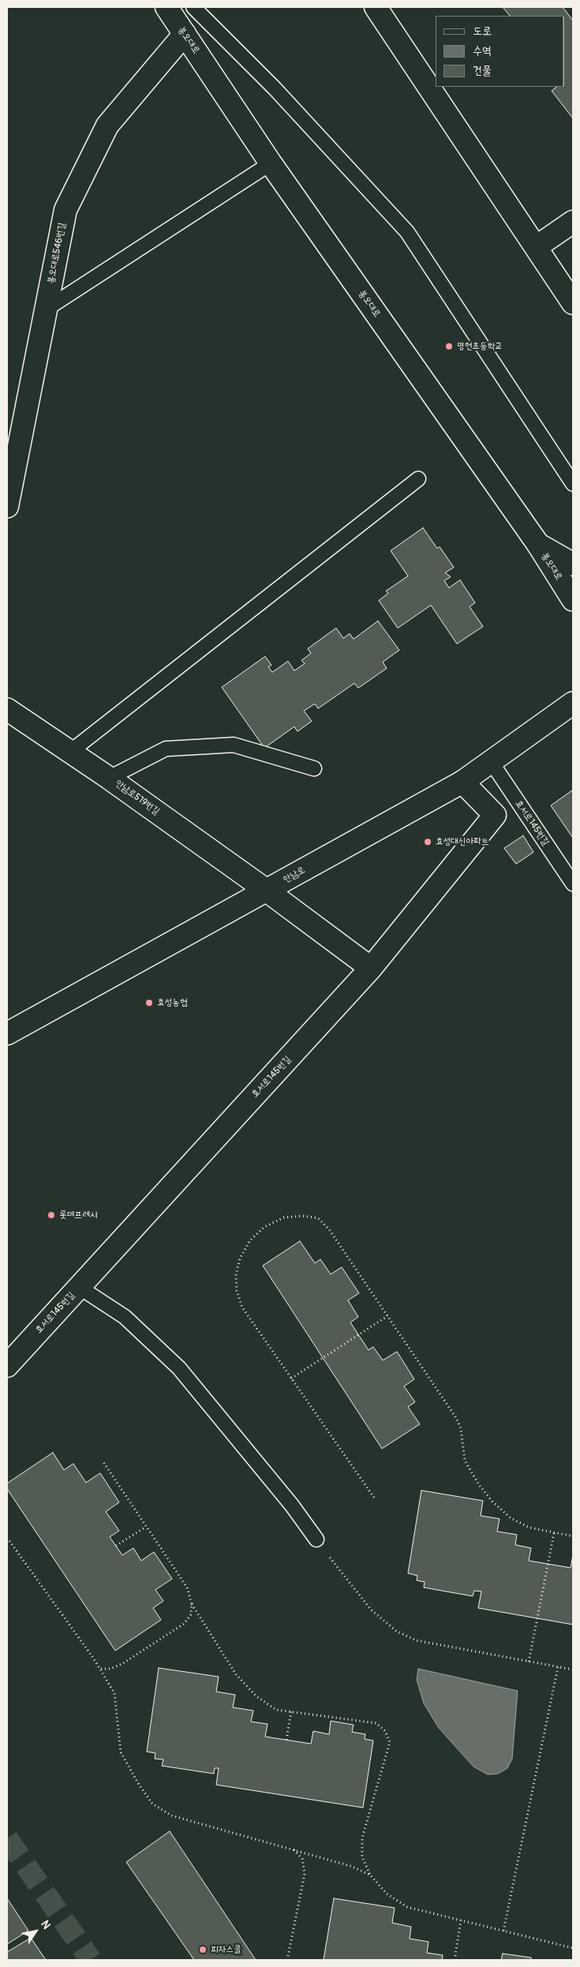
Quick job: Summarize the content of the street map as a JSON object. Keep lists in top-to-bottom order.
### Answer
{
  "streets": {
    "street": [
      "봉오대로",
      "봉오대로546번길",
      "안남로519번길",
      "효서로145번길",
      "안남로"
    ]
  },
  "crossings": [
    ["봉오대로", "봉오대로546번길"],
    ["안남로519번길", "효서로145번길"],
    ["안남로519번길", "안남로"],
    ["효서로145번길", "안남로"]
  ],
  "places": [
    "명현초등학교",
    "효성대신아파트",
    "효성농협",
    "롯데프레시",
    "피자스쿨"
  ],
  "legend": ["도로", "수역", "건물"],
  "north": "top right"
}
